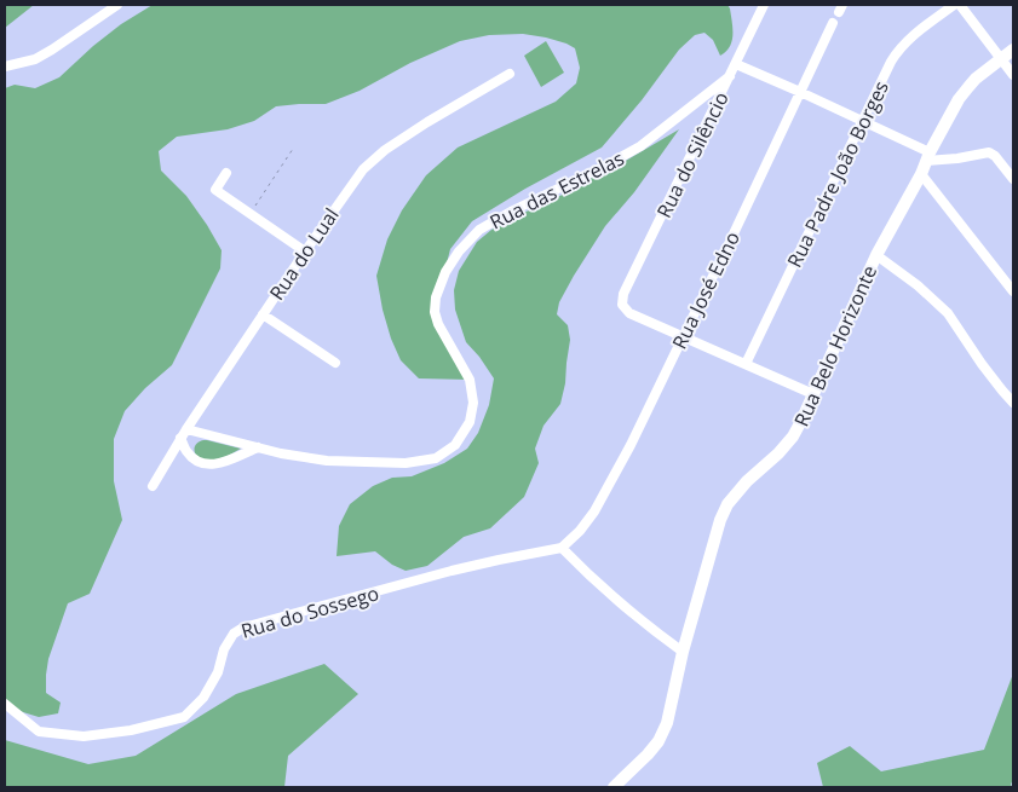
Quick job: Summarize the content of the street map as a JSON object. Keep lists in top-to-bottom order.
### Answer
{
  "streets": {
    "street": [
      "Rua do Silêncio",
      "Rua Padre João Borges",
      "Rua das Estrelas",
      "Rua do Lual",
      "Rua José Edno",
      "Rua Belo Horizonte",
      "Rua do Sossego"
    ]
  },
  "crossings": [
    ["Rua do Silêncio", "Rua das Estrelas"],
    ["Rua do Silêncio", "Rua José Edno"],
    ["Rua das Estrelas", "Rua do Lual"],
    ["Rua José Edno", "Rua do Sossego"]
  ]
}
